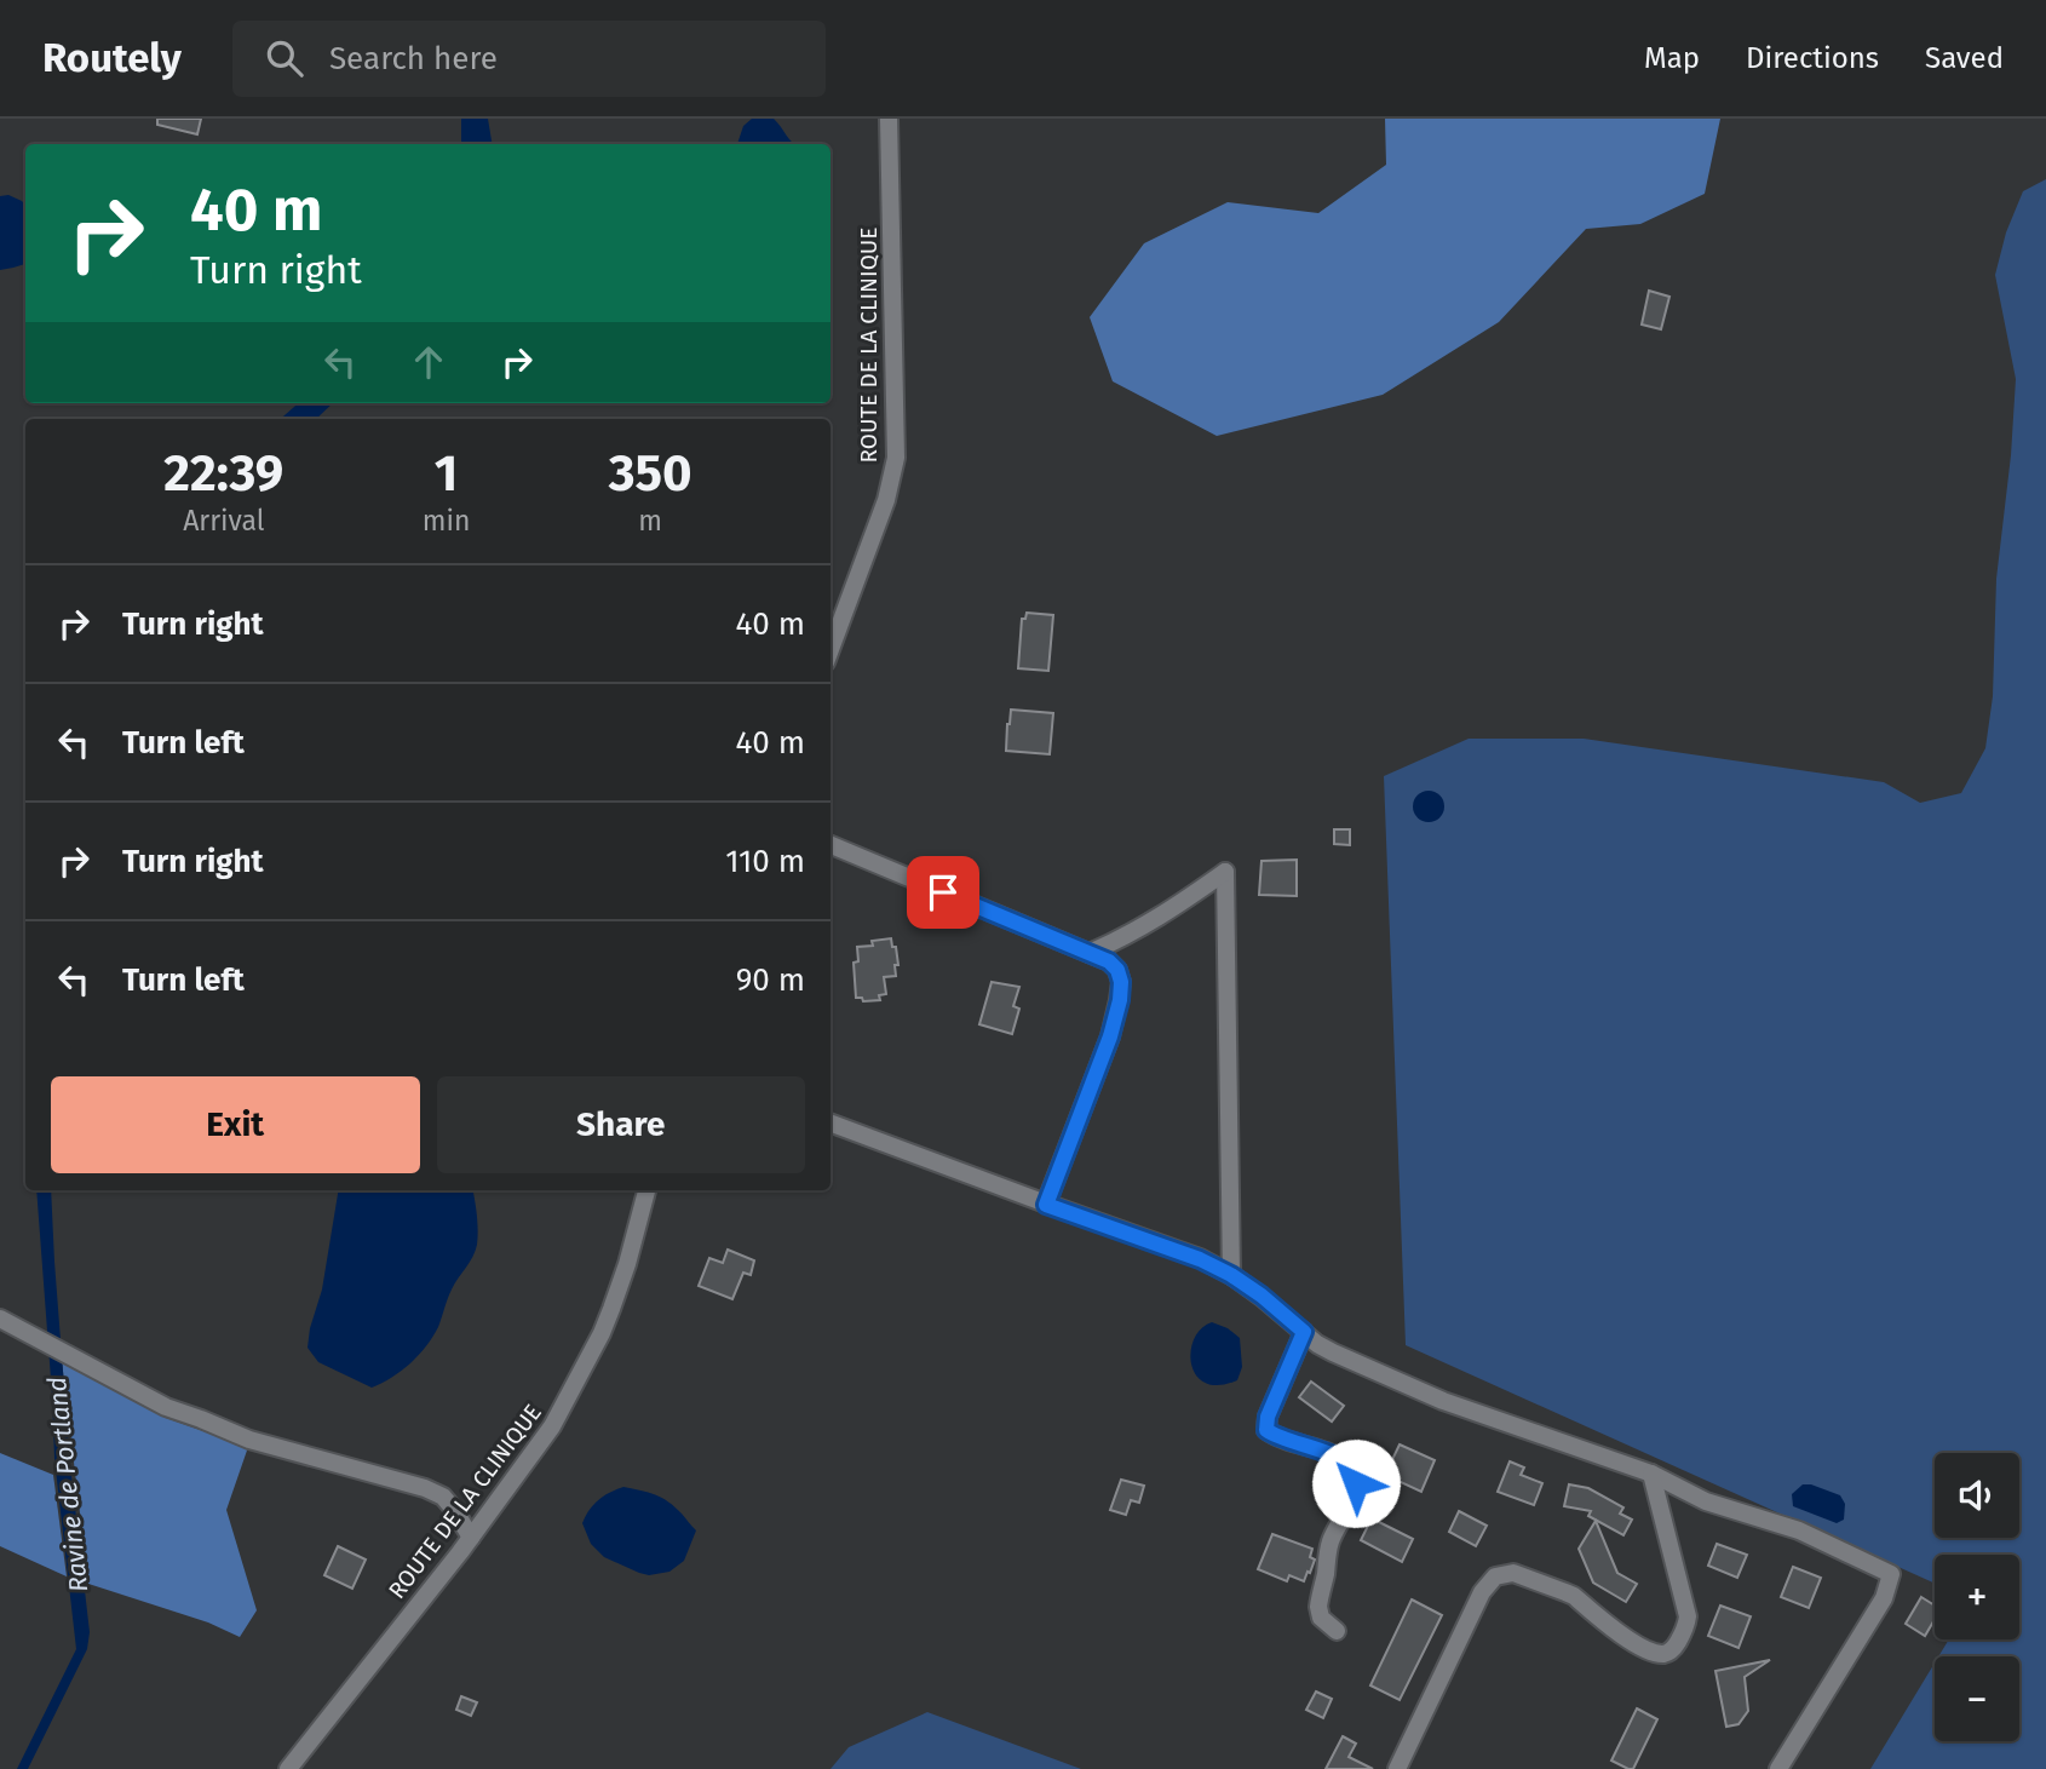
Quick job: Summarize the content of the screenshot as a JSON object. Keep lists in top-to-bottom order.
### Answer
{
  "streets": {
    "street": ["ROUTE DE LA CLINIQUE"]
  },
  "water": ["Ravine de Portland"],
  "page": {
    "header": "Routely",
    "search": "Search here",
    "nav": ["Map", "Directions", "Saved"],
    "turn": ["40 m", "Turn right"],
    "eta": [
      "22:39",
      "Arrival",
      "1",
      "min",
      "350",
      "m"
    ],
    "list": [
      {
        "name": "Turn right",
        "value": "40 m"
      },
      {
        "name": "Turn left",
        "value": "40 m"
      },
      {
        "name": "Turn right",
        "value": "110 m"
      },
      {
        "name": "Turn left",
        "value": "90 m"
      }
    ],
    "buttons": ["Exit", "Share"],
    "map_buttons": ["+", "−"]
  }
}
